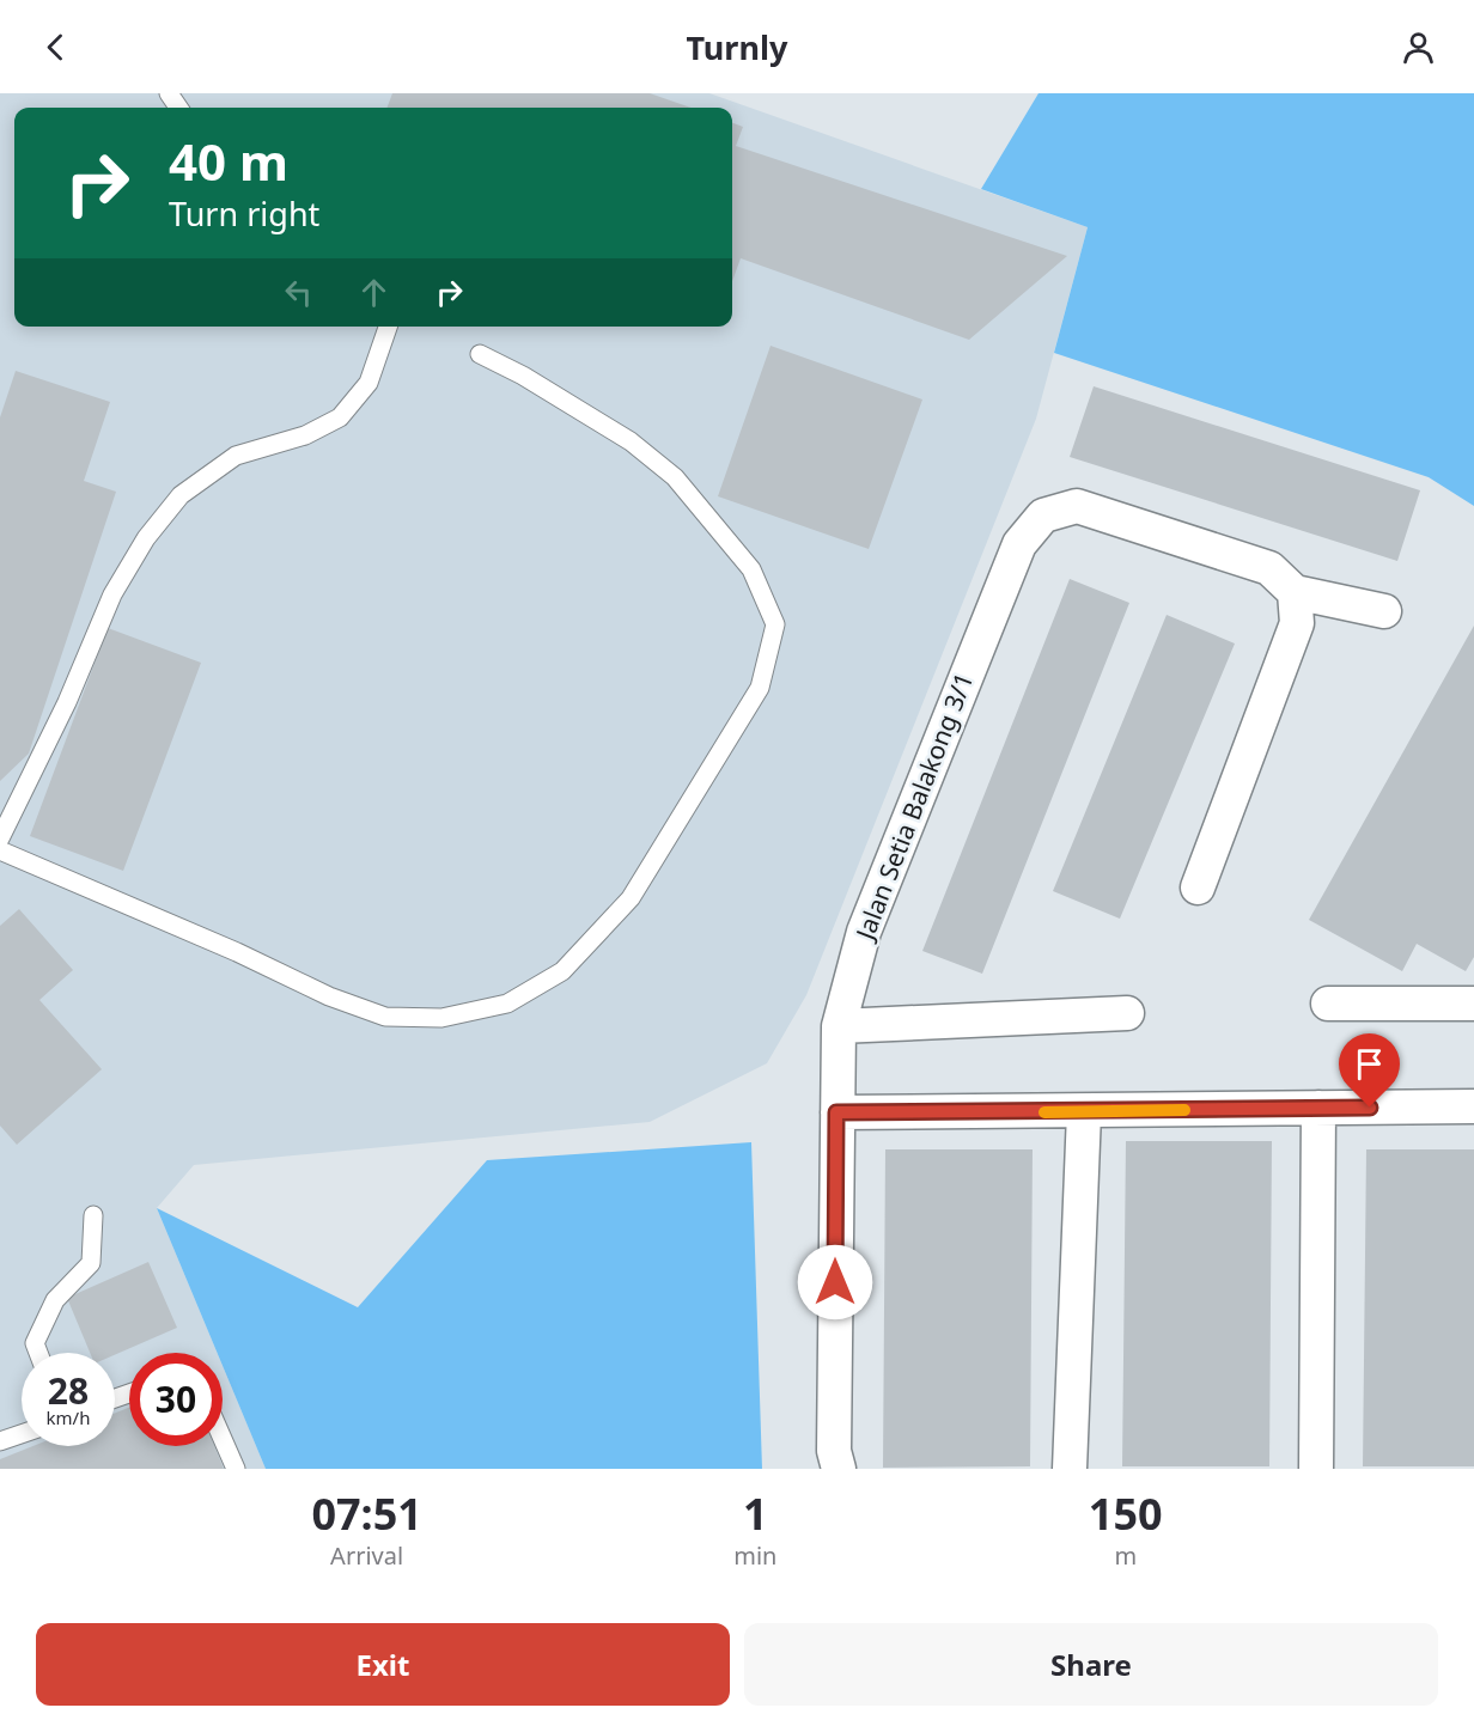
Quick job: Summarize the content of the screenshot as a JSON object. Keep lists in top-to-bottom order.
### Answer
{
  "streets": {
    "street": ["Jalan Setia Balakong 3/1"]
  },
  "page": {
    "header": "Turnly",
    "turn": ["40 m", "Turn right"],
    "speed": "28 km/h",
    "limit": "30",
    "eta": [
      "07:51",
      "Arrival",
      "1",
      "min",
      "150",
      "m"
    ],
    "buttons": ["Exit", "Share"]
  }
}
